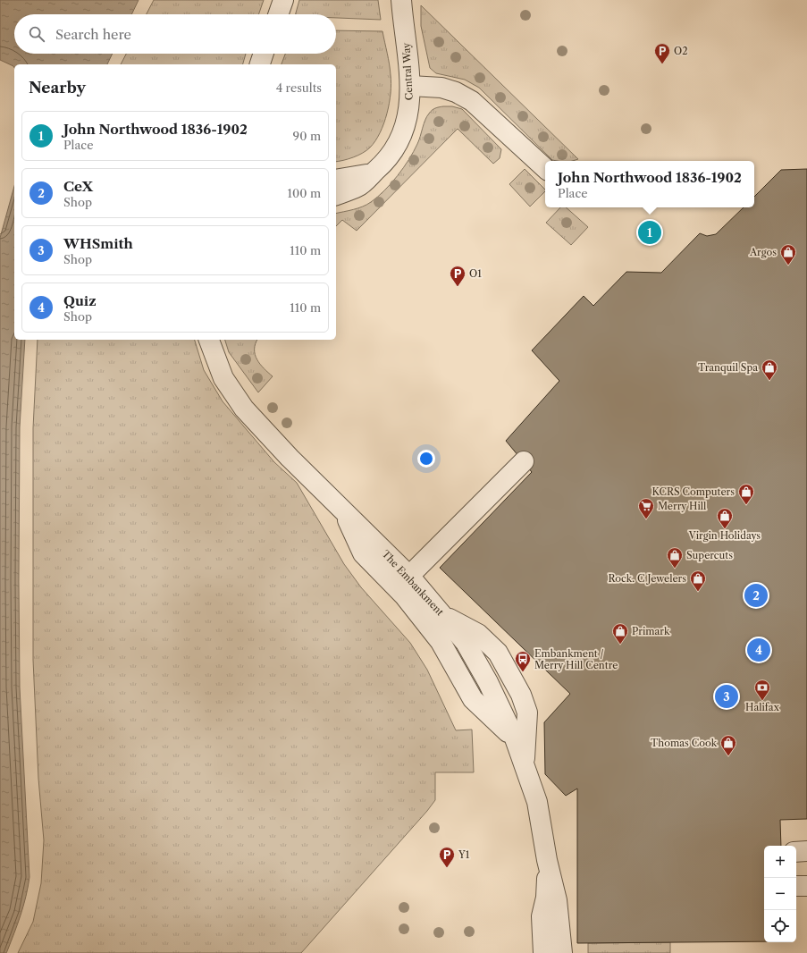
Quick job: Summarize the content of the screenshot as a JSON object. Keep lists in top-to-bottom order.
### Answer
{
  "streets": {
    "street": ["Central Way", "The Embankment"]
  },
  "places": {
    "parking": ["O2", "O1", "Y1"],
    "shop": [
      "Argos",
      "Tranquil Spa",
      "KCRS Computers",
      "Virgin Holidays",
      "Supercuts",
      "Rock. C Jewelers",
      "Primark",
      "Thomas Cook"
    ],
    "supermarket": ["Merry Hill"],
    "bus stop": ["Embankment / Merry Hill Centre"],
    "bank": ["Halifax"]
  },
  "page": {
    "search": "Search here",
    "heading": ["Nearby", "4 results"],
    "list": [
      {
        "mark": "1",
        "name": "John Northwood 1836-1902",
        "note": "Place",
        "value": "90 m"
      },
      {
        "mark": "2",
        "name": "CeX",
        "note": "Shop",
        "value": "100 m"
      },
      {
        "mark": "3",
        "name": "WHSmith",
        "note": "Shop",
        "value": "110 m"
      },
      {
        "mark": "4",
        "name": "Quiz",
        "note": "Shop",
        "value": "110 m"
      }
    ],
    "popup": ["John Northwood 1836-1902", "Place"],
    "pins": [
      "1",
      "2",
      "4",
      "3"
    ],
    "map_buttons": ["+", "−"]
  }
}
